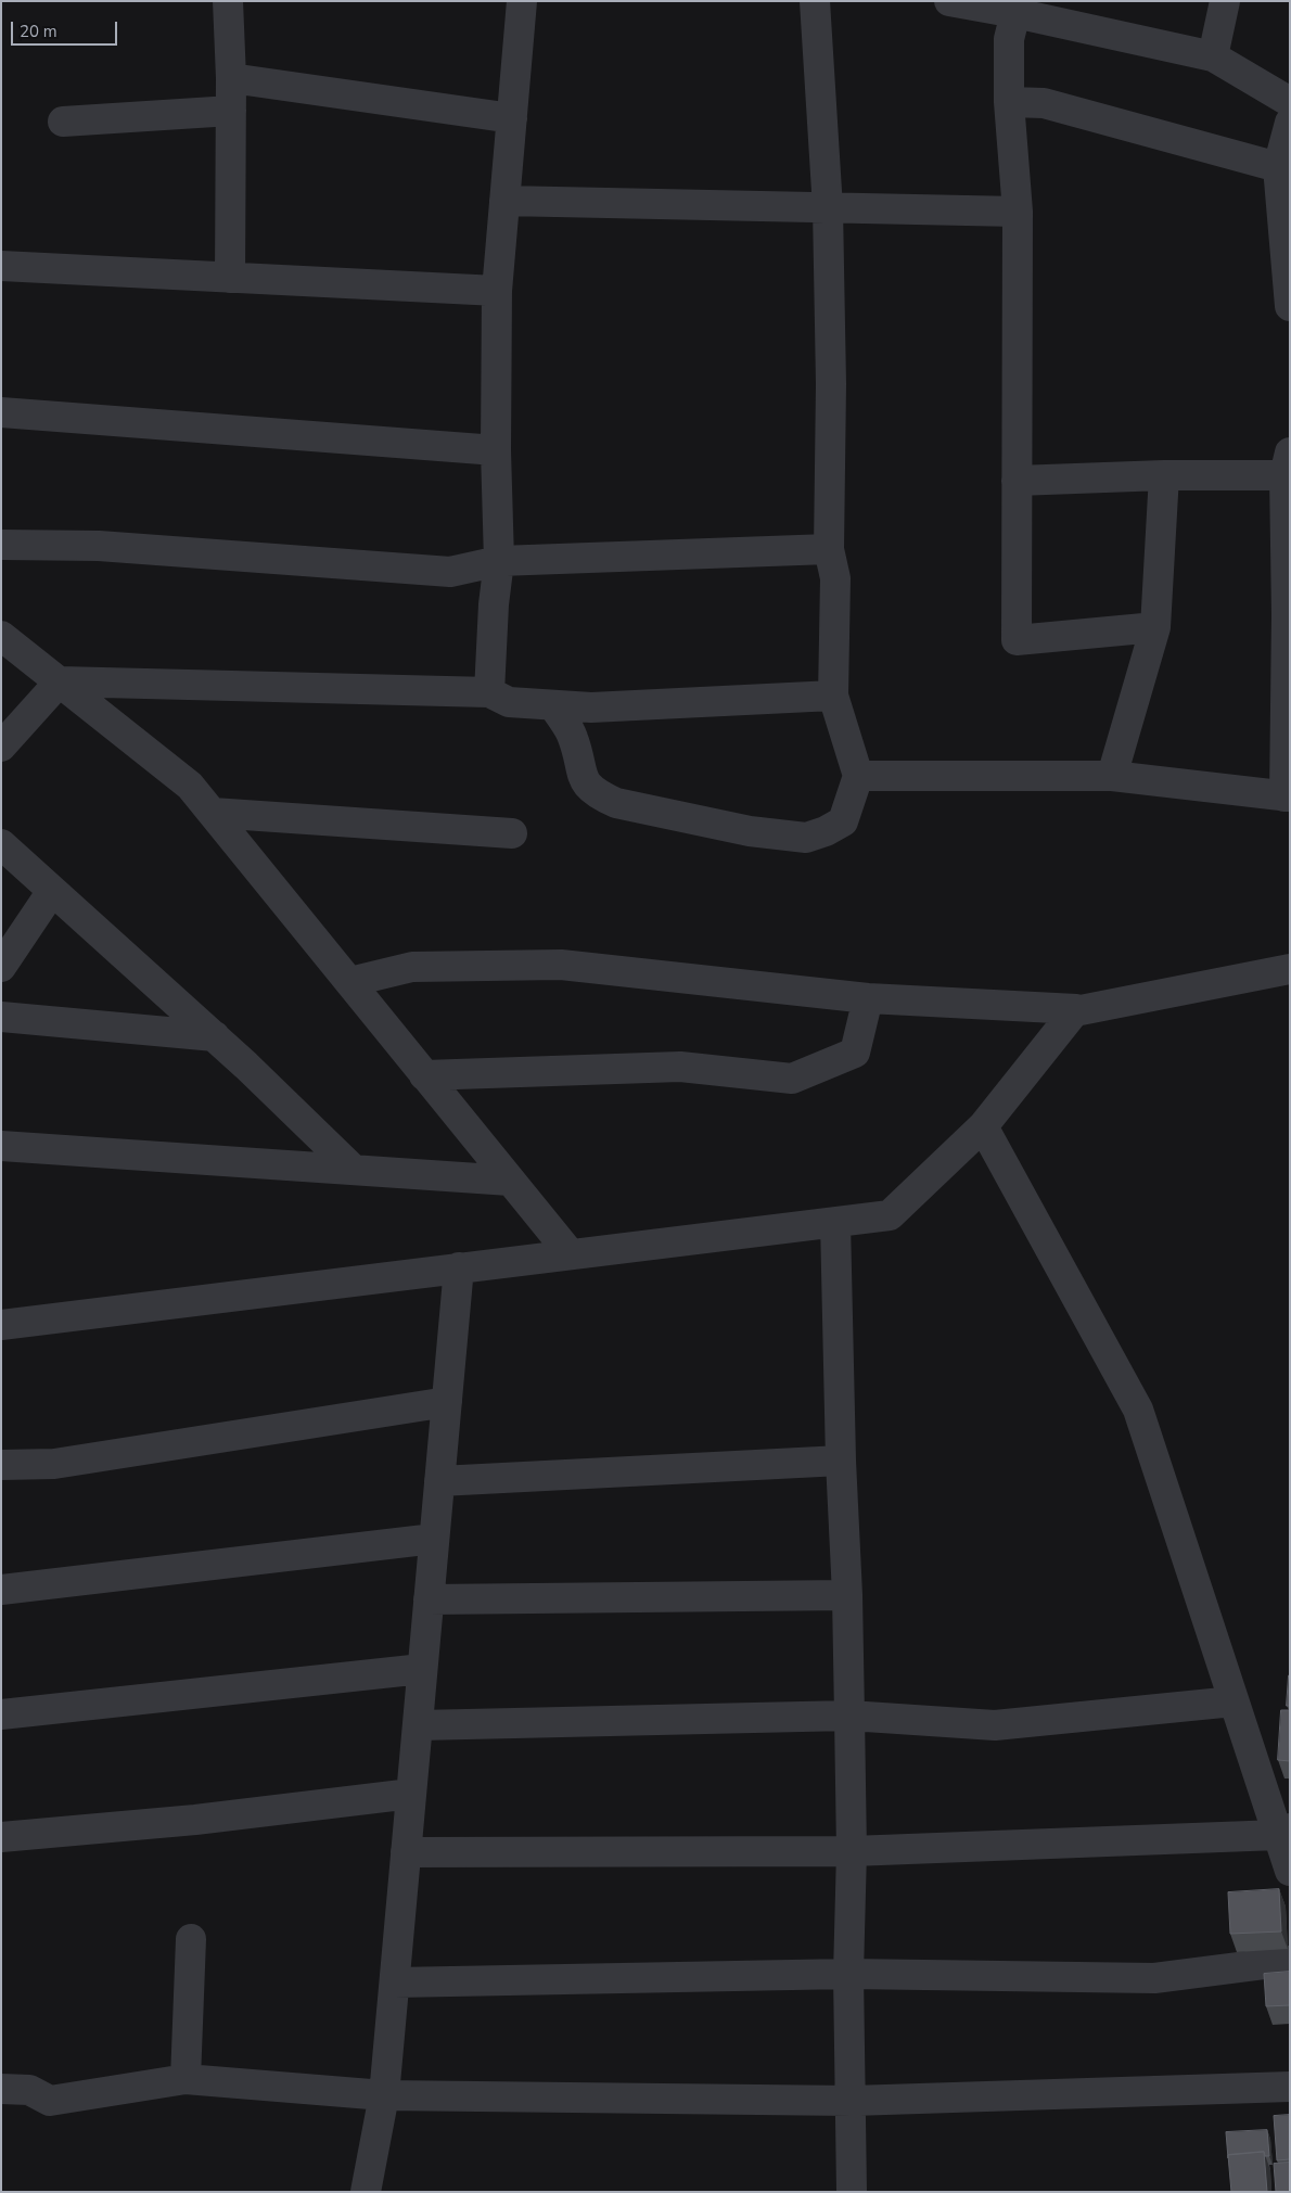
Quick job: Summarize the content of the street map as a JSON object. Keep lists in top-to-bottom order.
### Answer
{
  "scale_bar": "20 m"
}
